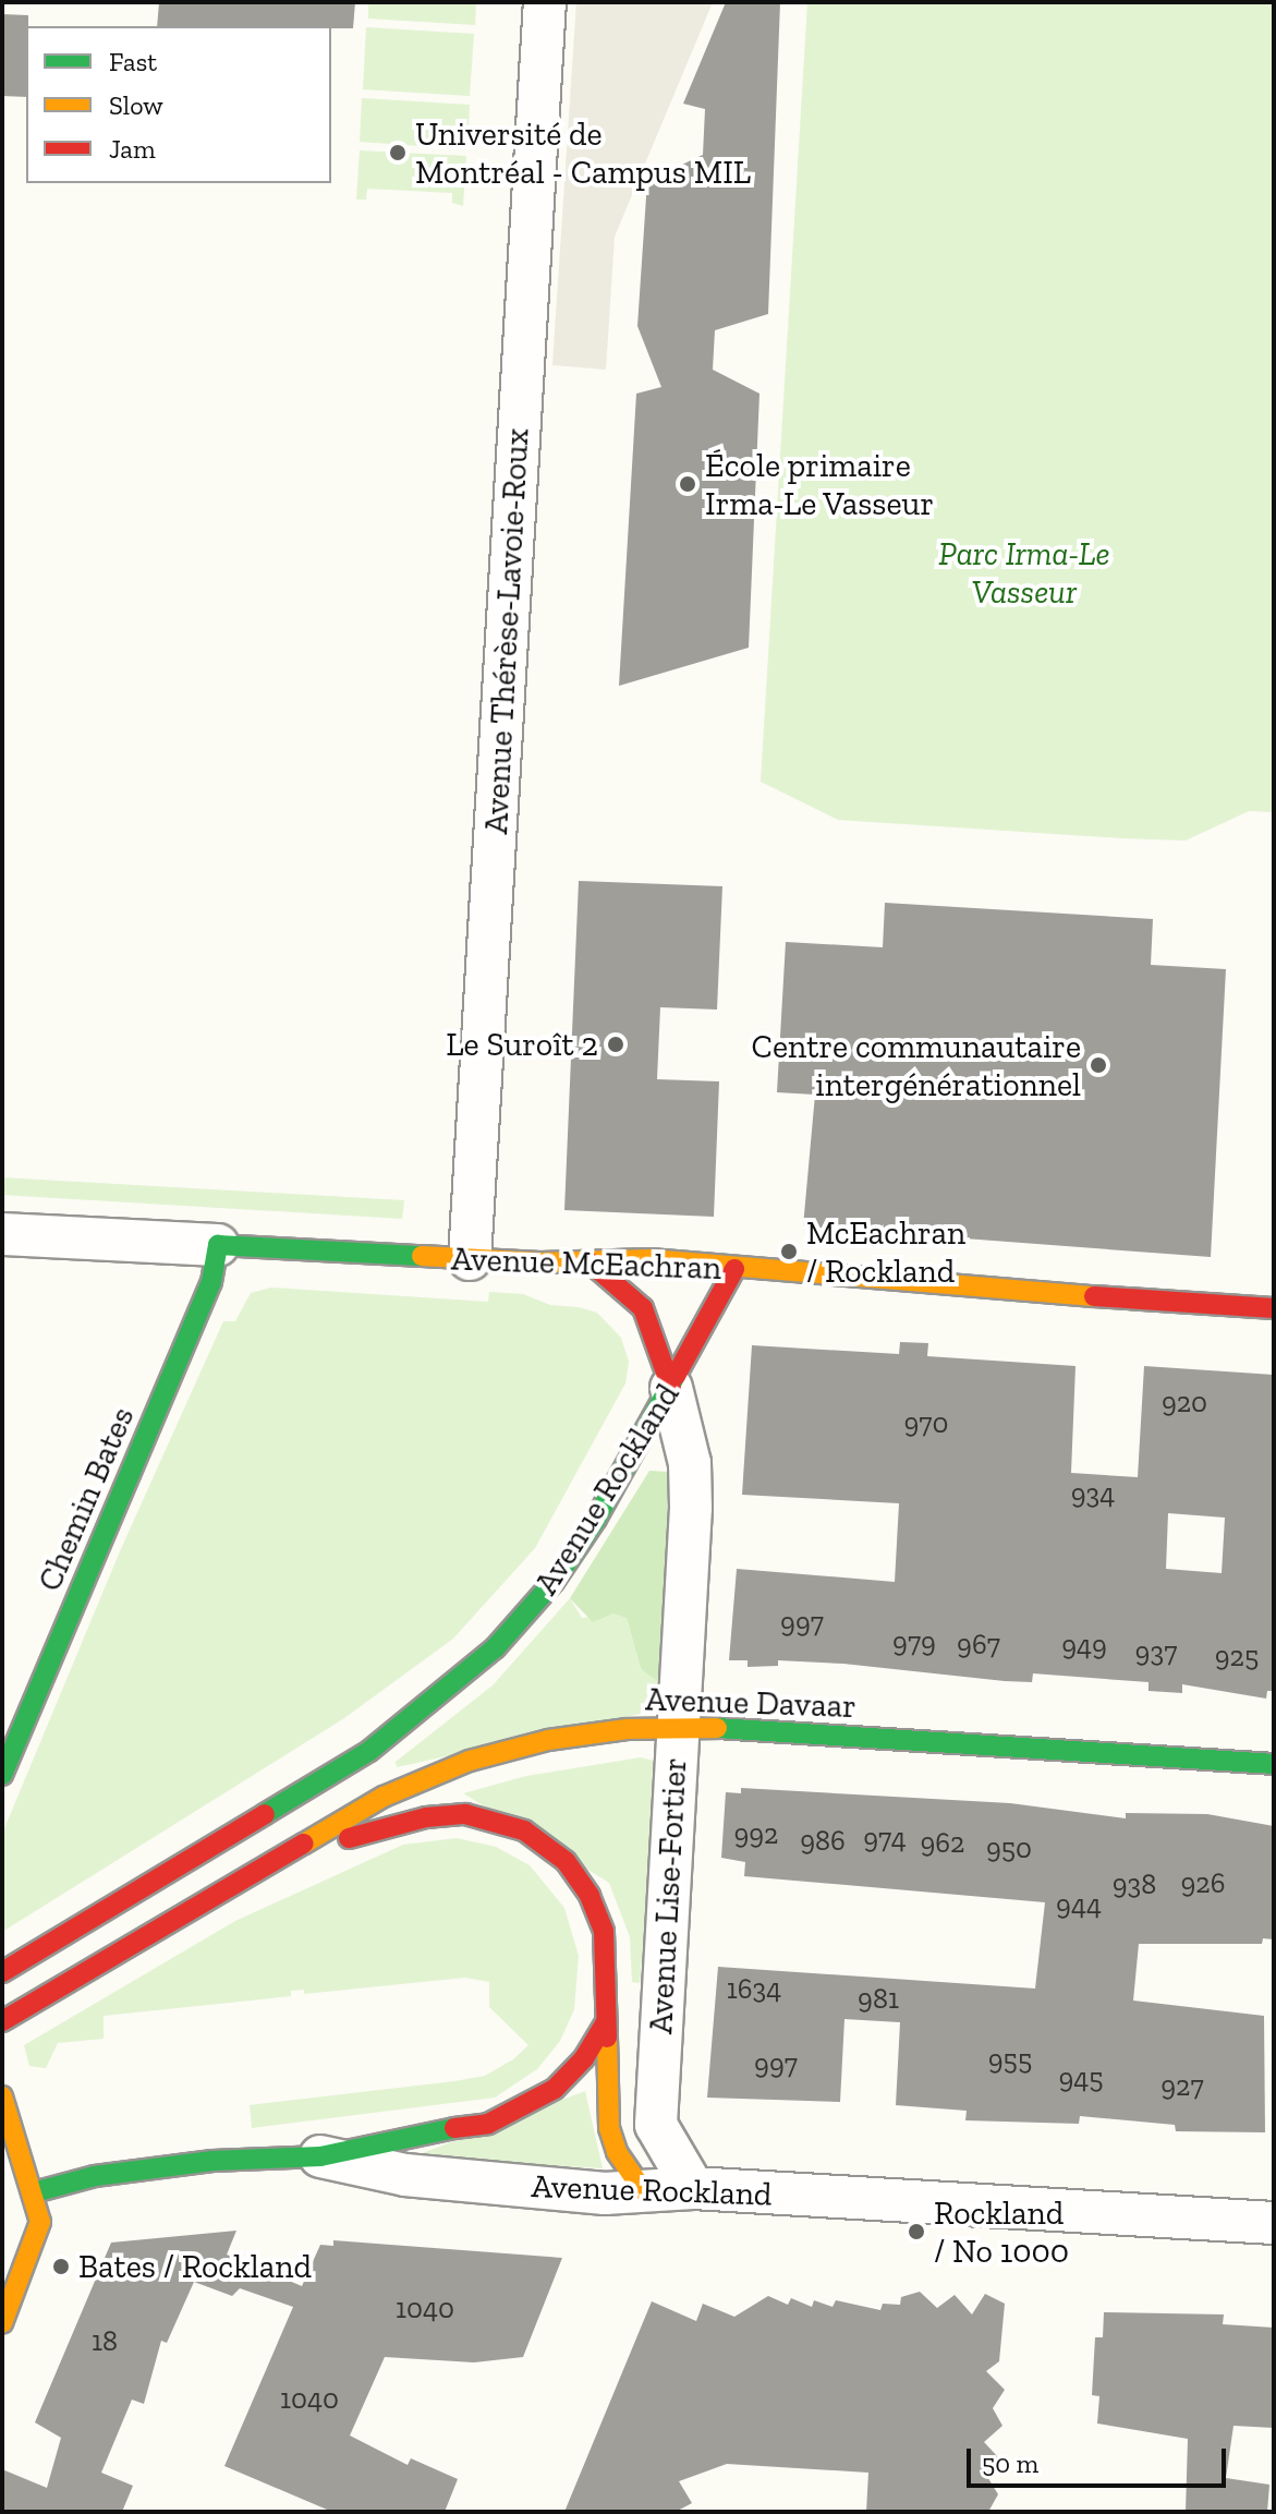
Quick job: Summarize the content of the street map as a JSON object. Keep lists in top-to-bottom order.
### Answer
{
  "streets": {
    "street": [
      "Avenue Thérèse-Lavoie-Roux",
      "Avenue McEachran",
      "Avenue Rockland",
      "Chemin Bates",
      "Avenue Davaar",
      "Avenue Lise-Fortier"
    ]
  },
  "crossings": [
    ["Avenue Thérèse-Lavoie-Roux", "Avenue McEachran"],
    ["Avenue McEachran", "Avenue Rockland"],
    ["Avenue McEachran", "Chemin Bates"],
    ["Avenue Rockland", "Avenue Lise-Fortier"],
    ["Avenue Davaar", "Avenue Lise-Fortier"]
  ],
  "parks": ["Parc Irma-Le Vasseur"],
  "places": [
    "Université de Montréal - Campus MIL",
    "École primaire Irma-Le Vasseur",
    "Le Suroît 2",
    "Centre communautaire intergénérationnel",
    "McEachran / Rockland",
    "Rockland / No 1000",
    "Bates / Rockland"
  ],
  "house_numbers": [
    "920",
    "970",
    "934",
    "997",
    "979",
    "967",
    "949",
    "937",
    "925",
    "992",
    "974",
    "986",
    "962",
    "950",
    "926",
    "938",
    "944",
    "1634",
    "981",
    "955",
    "997",
    "945",
    "927",
    "1040",
    "18",
    "1040"
  ],
  "legend": ["Fast", "Slow", "Jam"],
  "scale_bar": "50 m"
}
